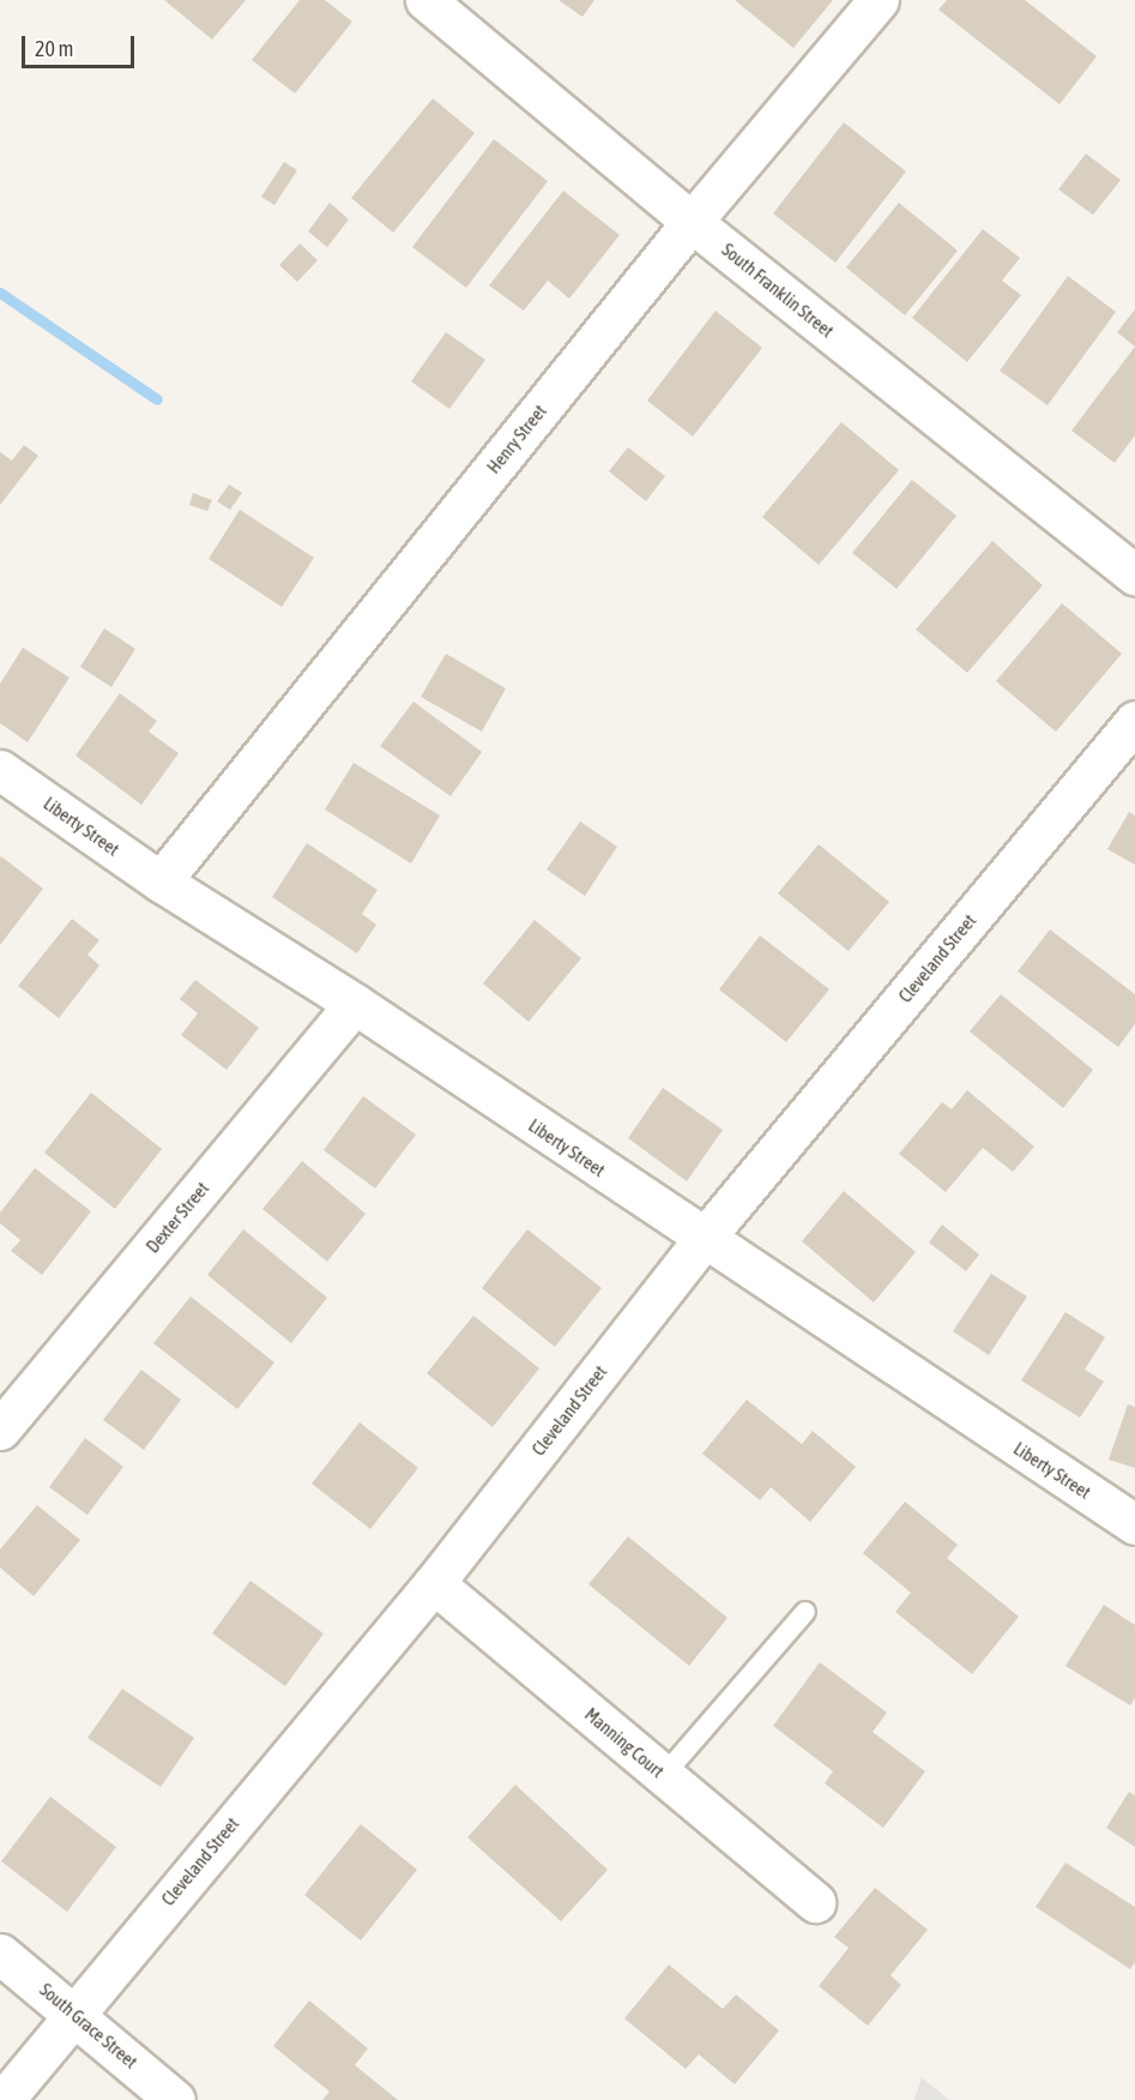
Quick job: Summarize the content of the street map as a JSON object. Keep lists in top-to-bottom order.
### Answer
{
  "streets": {
    "street": [
      "South Franklin Street",
      "Henry Street",
      "Liberty Street",
      "Cleveland Street",
      "Dexter Street",
      "Manning Court",
      "South Grace Street"
    ]
  },
  "crossings": [
    ["South Franklin Street", "Henry Street"],
    ["Henry Street", "Liberty Street"],
    ["Liberty Street", "Cleveland Street"],
    ["Liberty Street", "Dexter Street"],
    ["Cleveland Street", "Manning Court"],
    ["Cleveland Street", "South Grace Street"]
  ],
  "scale_bar": "20 m"
}
